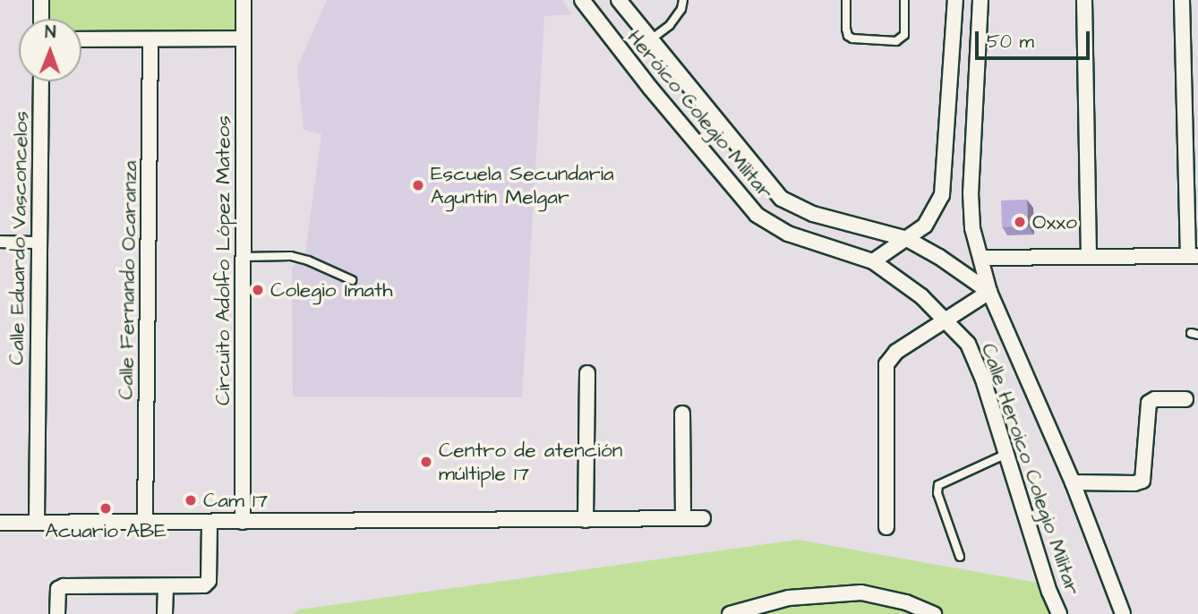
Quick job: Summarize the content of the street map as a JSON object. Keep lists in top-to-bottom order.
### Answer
{
  "streets": {
    "street": [
      "Heróico Colegio Militar",
      "Calle Eduardo Vasconcelos",
      "Circuito Adolfo López Mateos",
      "Calle Fernando Ocaranza",
      "Calle Heroico Colegio Militar"
    ]
  },
  "crossings": [
    ["Heróico Colegio Militar", "Calle Heroico Colegio Militar"]
  ],
  "places": [
    "Escuela Secundaria Aguntín Melgar",
    "Oxxo",
    "Colegio Imath",
    "Centro de atención múltiple 17",
    "Cam 17",
    "Acuario ABE"
  ],
  "scale_bar": "50 m",
  "north": "top"
}
